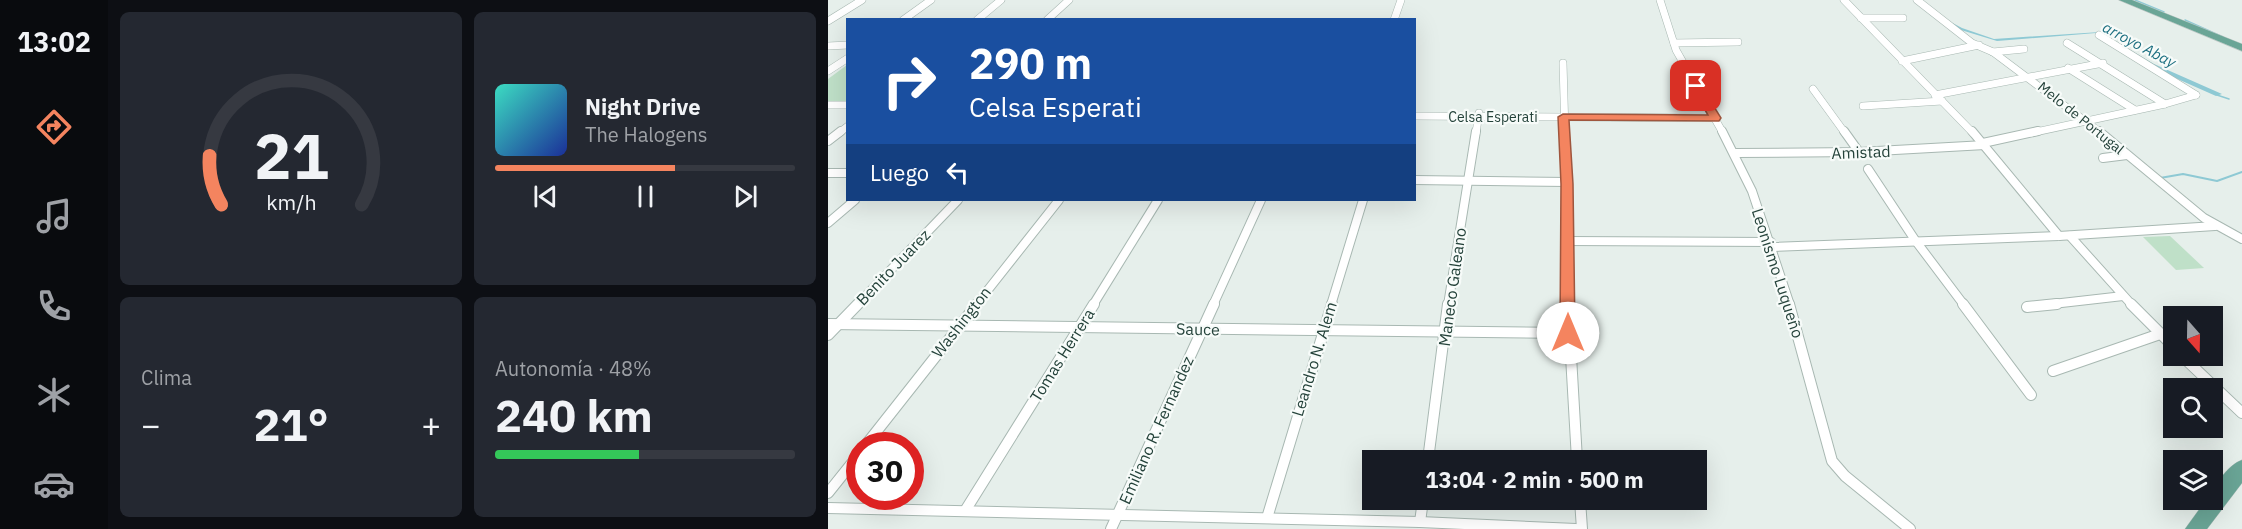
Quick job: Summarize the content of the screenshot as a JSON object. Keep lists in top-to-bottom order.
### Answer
{
  "streets": {
    "street": [
      "Celsa Esperati",
      "Melo de Portugal",
      "Amistad",
      "Benito Juarez",
      "Leonismo Luqueño",
      "Maneco Galeano",
      "Washington",
      "Sauce",
      "Tomas Herrera",
      "Leandro N. Alem",
      "Emiliano R. Fernandez"
    ]
  },
  "crossings": [
    ["Celsa Esperati", "Leonismo Luqueño"],
    ["Celsa Esperati", "Maneco Galeano"],
    ["Melo de Portugal", "Amistad"],
    ["Amistad", "Leonismo Luqueño"],
    ["Benito Juarez", "Sauce"],
    ["Maneco Galeano", "Sauce"],
    ["Washington", "Sauce"],
    ["Sauce", "Tomas Herrera"],
    ["Sauce", "Leandro N. Alem"],
    ["Sauce", "Emiliano R. Fernandez"]
  ],
  "water": ["arroyo Abay"],
  "north": "bottom",
  "page": {
    "tabs": "13:02",
    "turn": ["290 m", "Celsa Esperati"],
    "song": ["Night Drive", "The Halogens"],
    "then": "Luego",
    "tile": [
      "Clima",
      ["Autonomía · 48%", "240 km"]
    ],
    "heat": ["−", "21°", "+"],
    "limit": "30",
    "trip": "13:04 · 2 min · 500 m",
    "gauge": ["21", "km/h"]
  }
}
